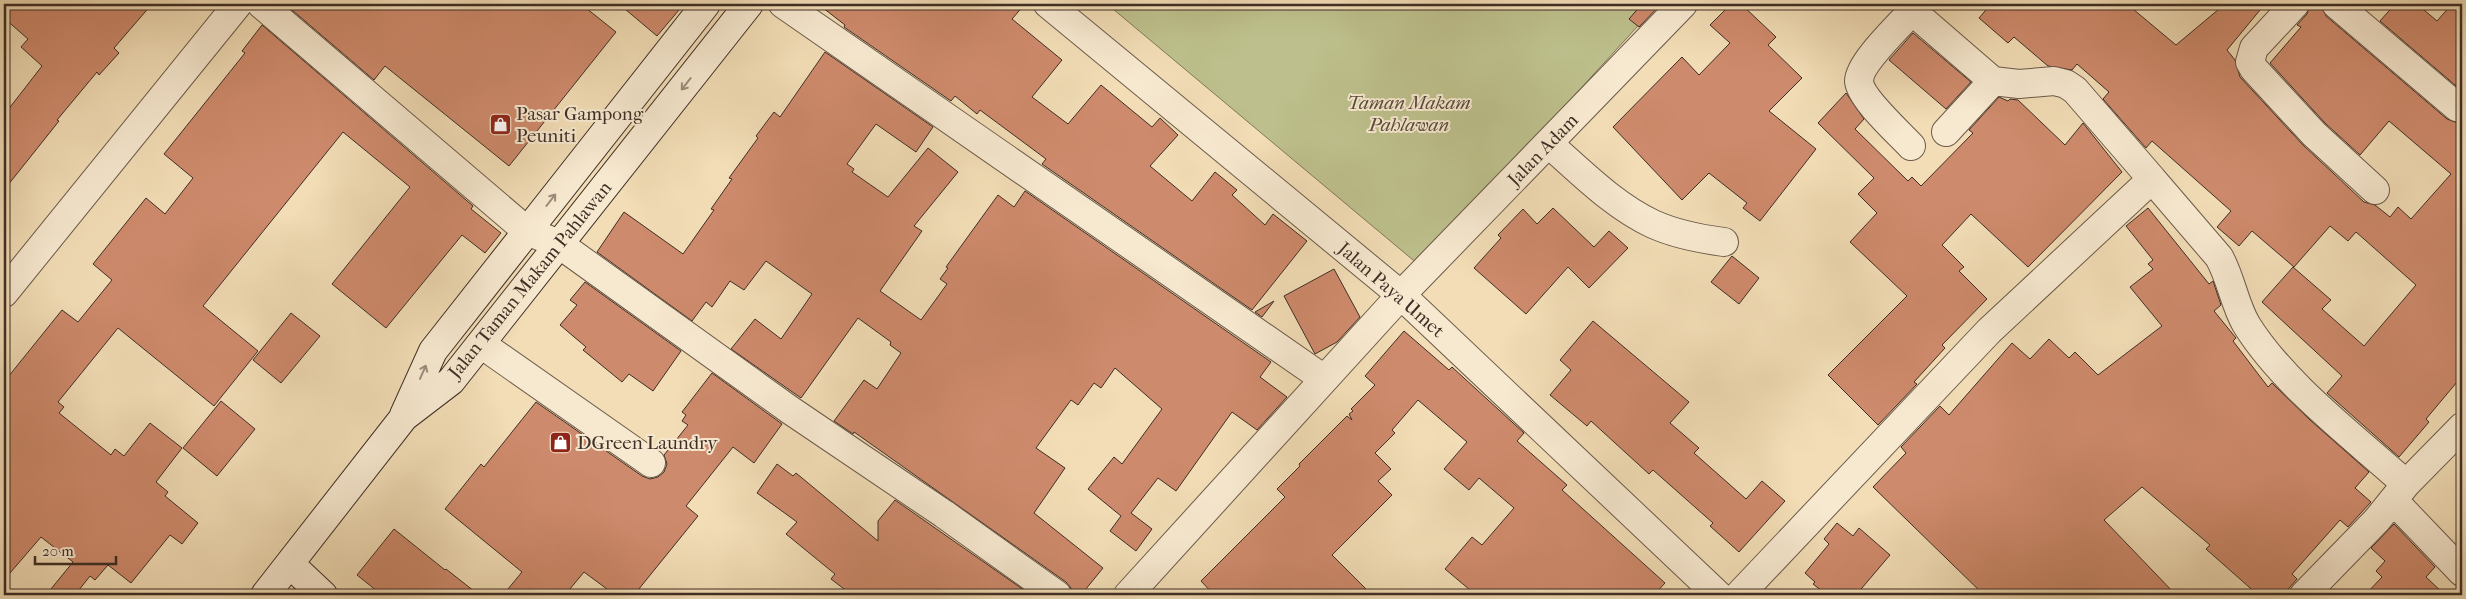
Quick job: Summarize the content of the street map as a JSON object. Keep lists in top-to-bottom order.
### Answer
{
  "streets": {
    "street": ["Jalan Adam", "Jalan Taman Makam Pahlawan", "Jalan Paya Umet"]
  },
  "crossings": [
    ["Jalan Adam", "Jalan Paya Umet"]
  ],
  "parks": ["Taman Makam Pahlawan"],
  "places": {
    "shop": ["Pasar Gampong Peuniti", "DGreen Laundry"]
  },
  "scale_bar": "20 m"
}
